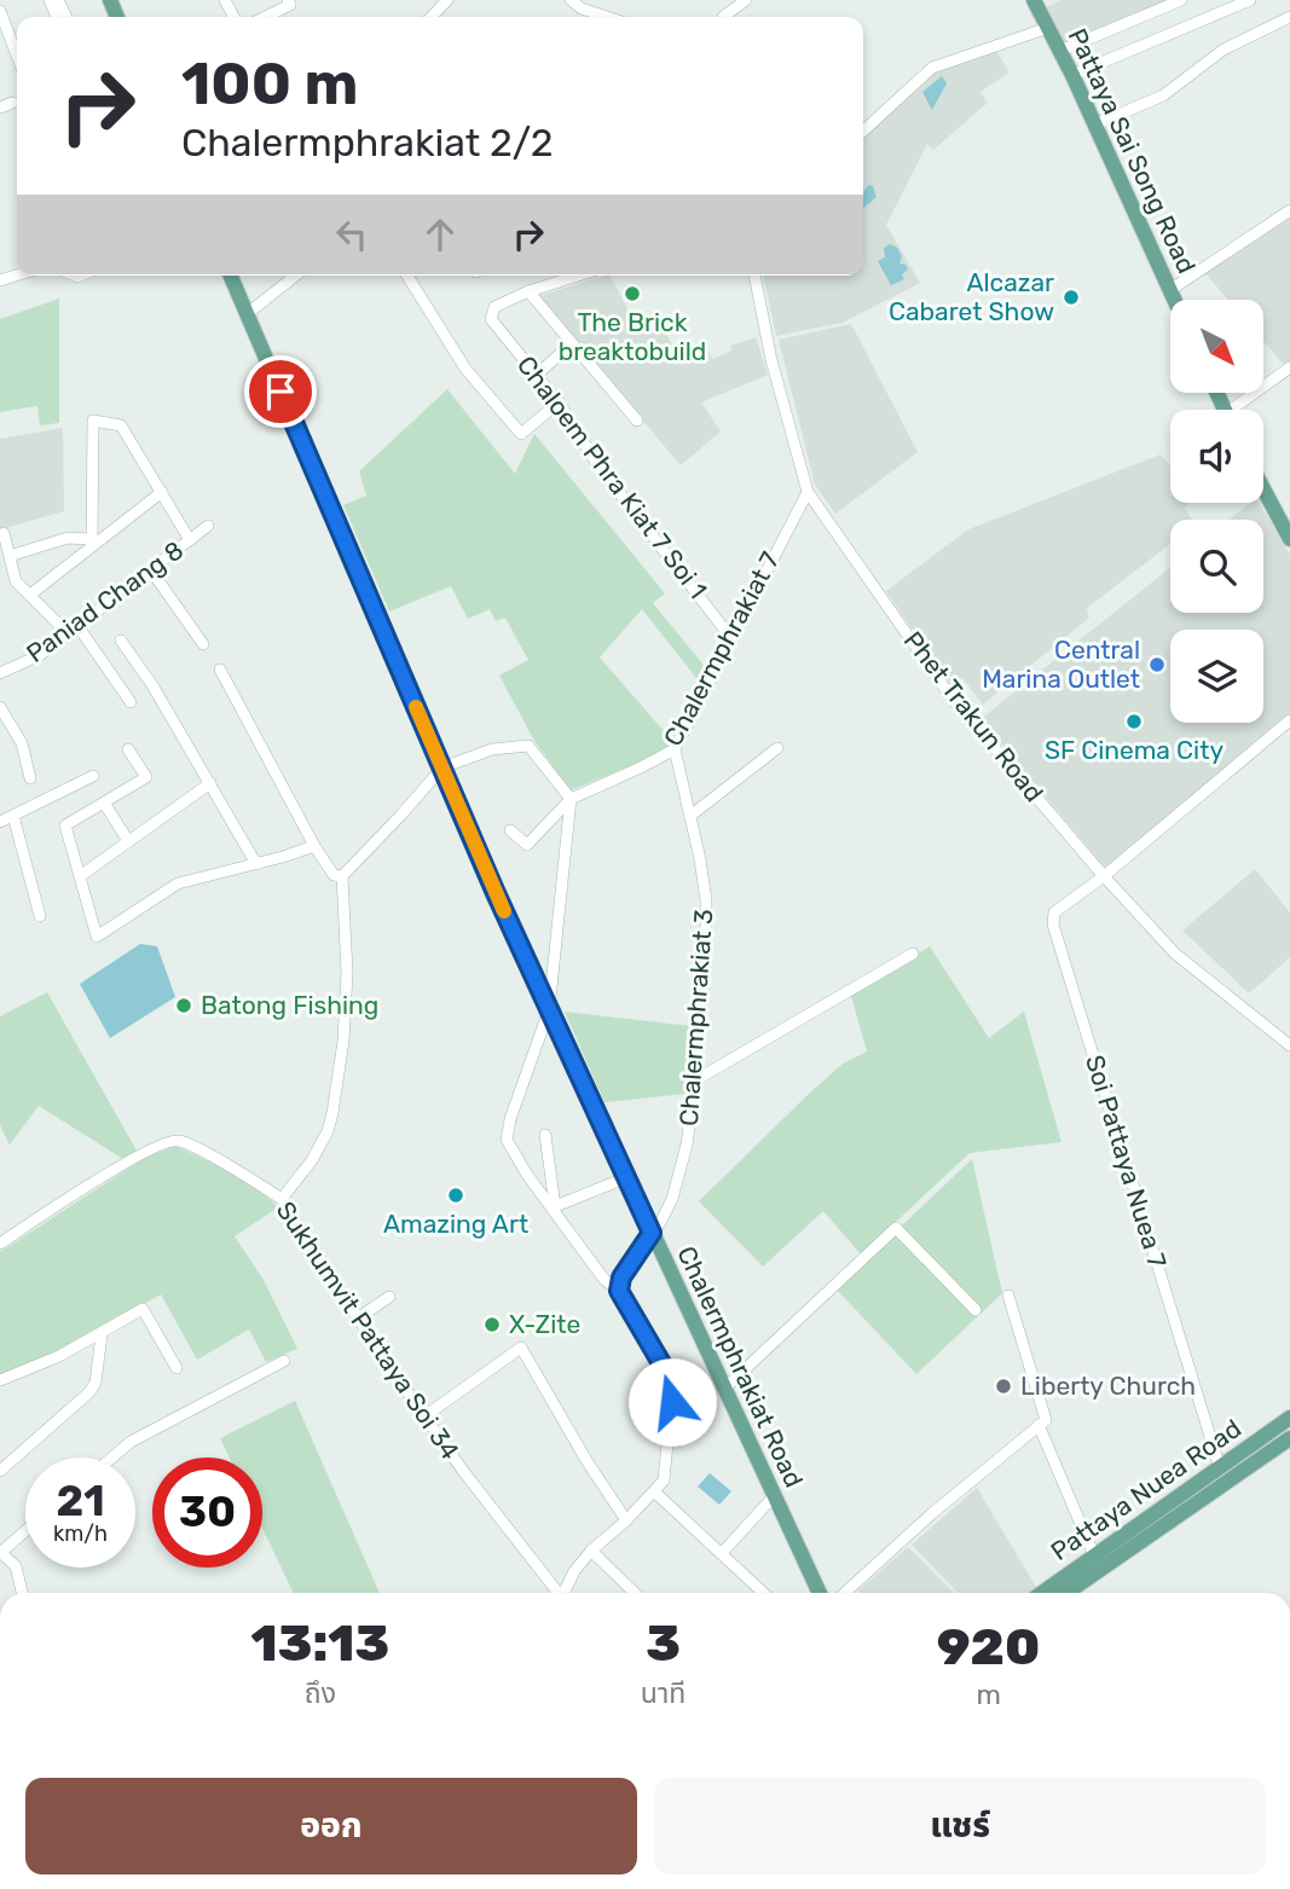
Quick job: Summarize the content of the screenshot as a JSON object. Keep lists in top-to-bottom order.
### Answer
{
  "streets": {
    "main road": ["Pattaya Sai Song Road", "Chalermphrakiat Road", "Pattaya Nuea Road"],
    "street": [
      "Chaloem Phra Kiat 7 Soi 1",
      "Paniad Chang 8",
      "Chalermphrakiat 7",
      "Phet Trakun Road",
      "Chalermphrakiat 3",
      "Soi Pattaya Nuea 7",
      "Sukhumvit Pattaya Soi 34"
    ]
  },
  "crossings": [
    ["Chaloem Phra Kiat 7 Soi 1", "Chalermphrakiat 7"],
    ["Chalermphrakiat 7", "Phet Trakun Road"],
    ["Chalermphrakiat 7", "Chalermphrakiat 3"],
    ["Phet Trakun Road", "Soi Pattaya Nuea 7"],
    ["Chalermphrakiat 3", "Chalermphrakiat Road"],
    ["Soi Pattaya Nuea 7", "Pattaya Nuea Road"]
  ],
  "places": [
    "The Brick breaktobuild",
    "Alcazar Cabaret Show",
    "Central Marina Outlet",
    "SF Cinema City",
    "Batong Fishing",
    "Amazing Art",
    "X-Zite",
    "Liberty Church"
  ],
  "north": "bottom right",
  "page": {
    "turn": ["100 m", "Chalermphrakiat 2/2"],
    "speed": "21 km/h",
    "limit": "30",
    "eta": [
      "13:13",
      "ถึง",
      "3",
      "นาที",
      "920",
      "m"
    ],
    "buttons": ["ออก", "แชร์"]
  }
}
